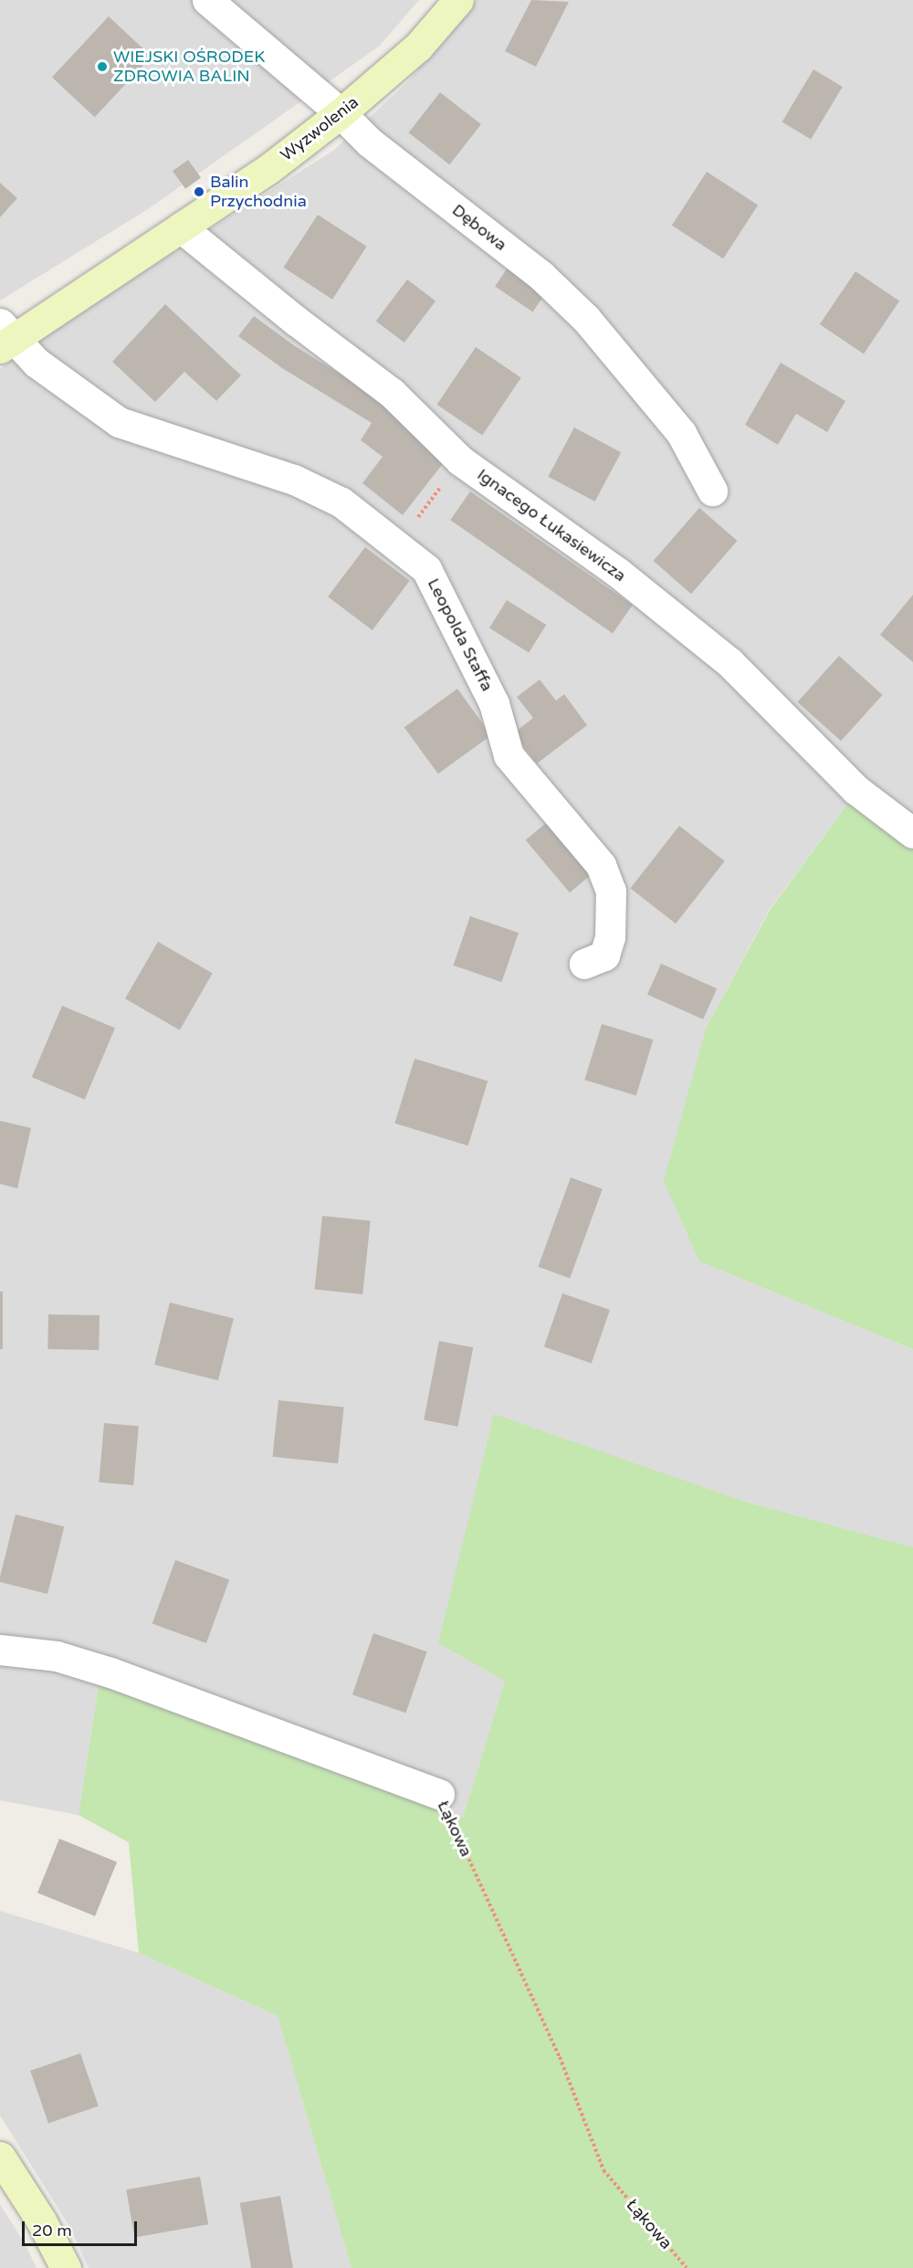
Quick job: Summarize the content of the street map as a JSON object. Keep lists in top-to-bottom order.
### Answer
{
  "streets": {
    "street": [
      "Wyzwolenia",
      "Dębowa",
      "Ignacego Łukasiewicza",
      "Leopolda Staffa",
      "Łąkowa"
    ]
  },
  "crossings": [
    ["Wyzwolenia", "Dębowa"],
    ["Wyzwolenia", "Ignacego Łukasiewicza"],
    ["Wyzwolenia", "Leopolda Staffa"]
  ],
  "places": ["WIEJSKI OŚRODEK ZDROWIA BALIN", "Balin Przychodnia"],
  "scale_bar": "20 m"
}
